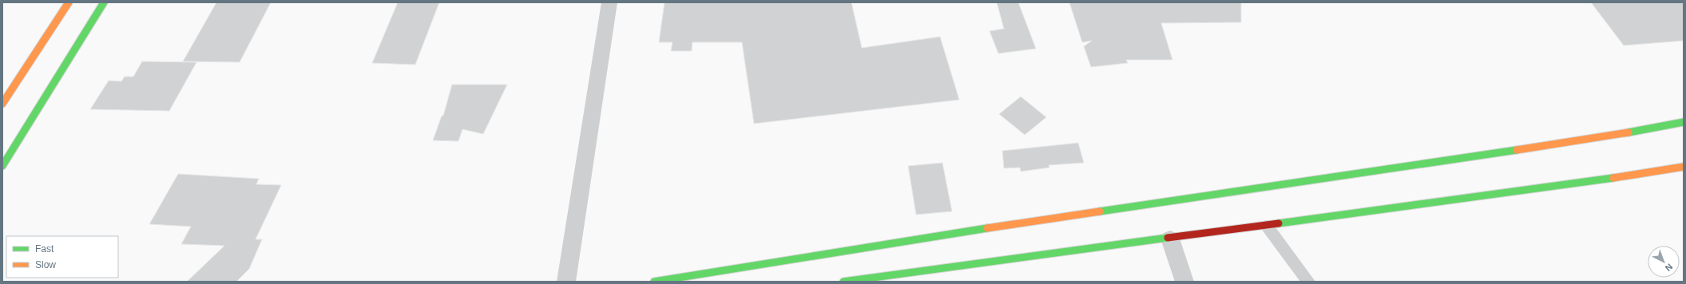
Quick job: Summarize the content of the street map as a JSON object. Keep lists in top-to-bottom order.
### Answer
{
  "legend": ["Fast", "Slow"],
  "north": "bottom right"
}
